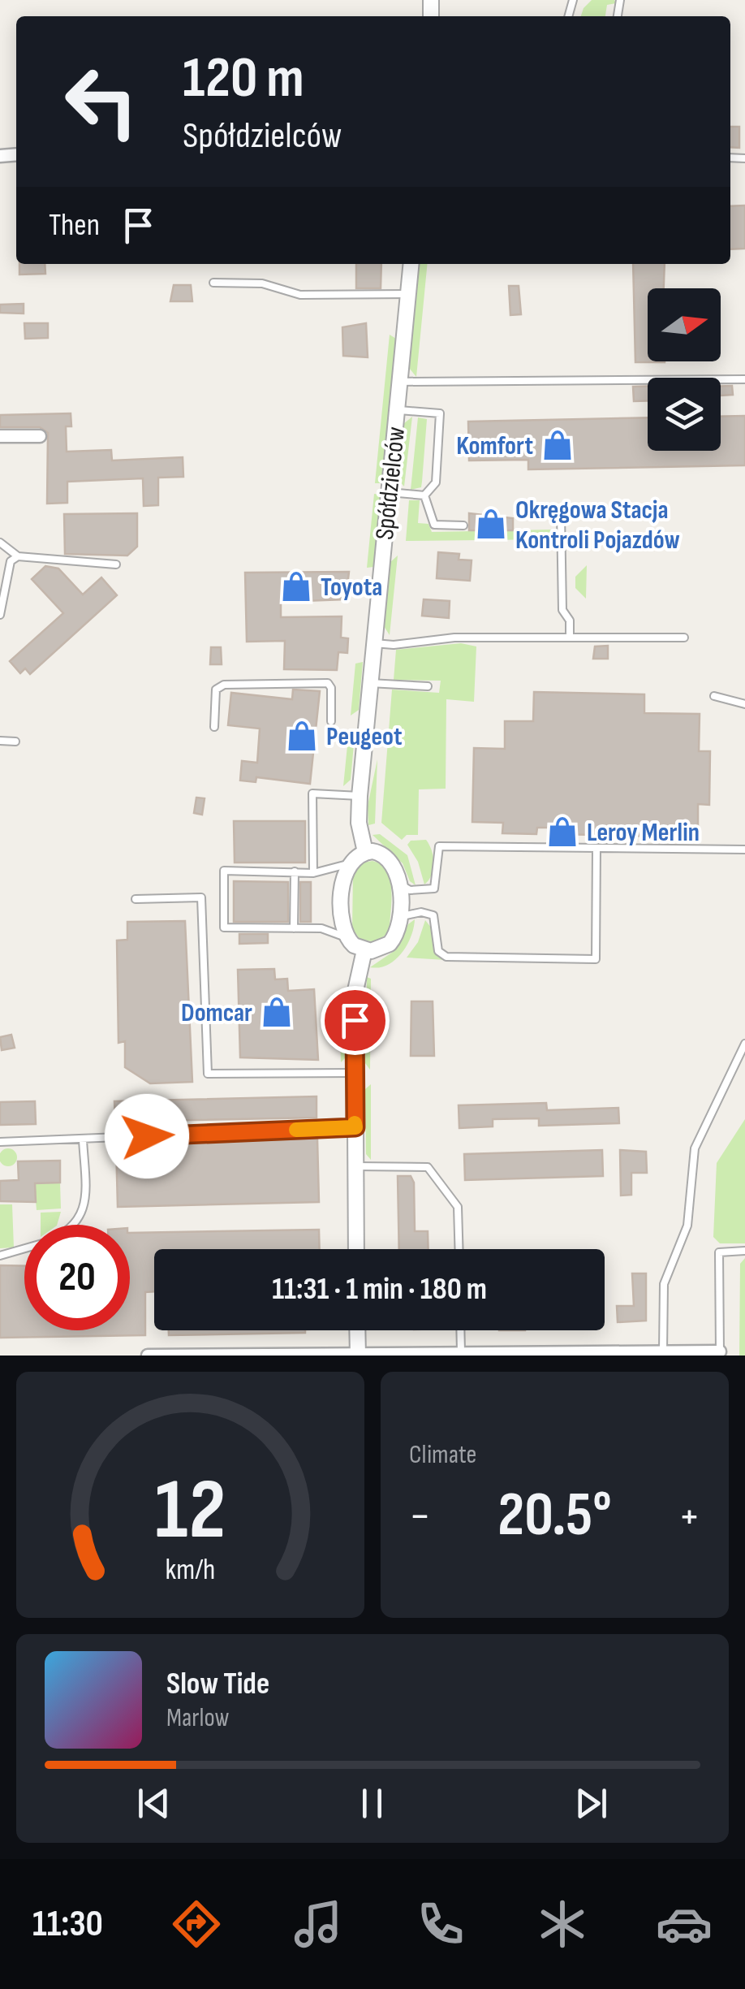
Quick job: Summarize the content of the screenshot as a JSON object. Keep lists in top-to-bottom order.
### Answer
{
  "streets": {
    "street": ["Spółdzielców"]
  },
  "places": {
    "shop": [
      "Komfort",
      "Okręgowa Stacja Kontroli Pojazdów",
      "Toyota",
      "Peugeot",
      "Leroy Merlin",
      "Domcar"
    ]
  },
  "north": "right",
  "page": {
    "turn": ["120 m", "Spółdzielców"],
    "then": "Then",
    "limit": "20",
    "trip": "11:31 · 1 min · 180 m",
    "tile": "Climate",
    "heat": ["−", "20.5°", "+"],
    "song": ["Slow Tide", "Marlow"],
    "tabs": "11:30",
    "gauge": ["12", "km/h"]
  }
}
